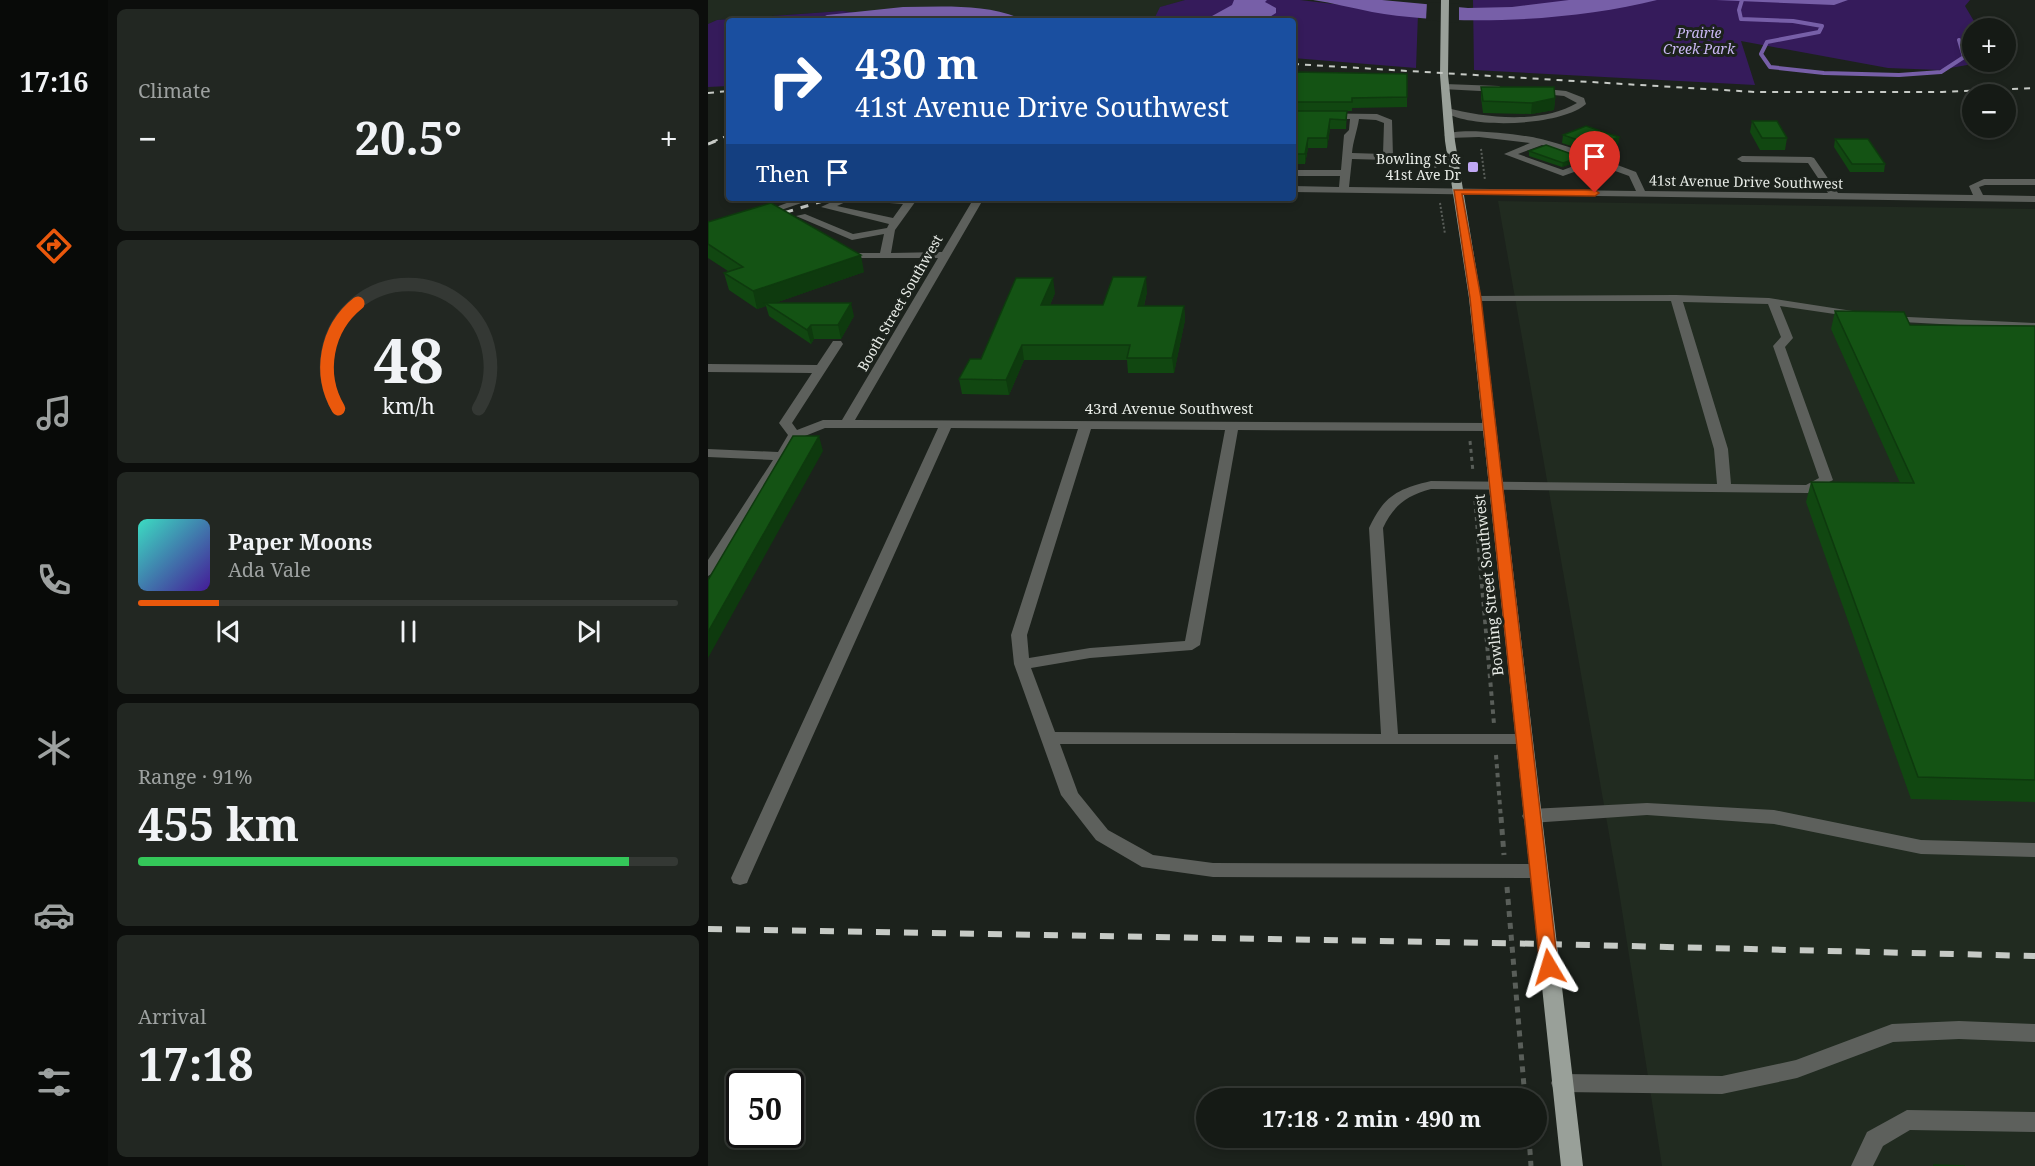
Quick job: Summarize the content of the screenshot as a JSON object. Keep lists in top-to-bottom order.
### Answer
{
  "streets": {
    "main road": ["Bowling Street Southwest"],
    "street": ["41st Avenue Drive Southwest", "Booth Street Southwest", "43rd Avenue Southwest"]
  },
  "crossings": [
    ["41st Avenue Drive Southwest", "Bowling Street Southwest"],
    ["Booth Street Southwest", "43rd Avenue Southwest"],
    ["43rd Avenue Southwest", "Bowling Street Southwest"]
  ],
  "parks": ["Prairie Creek Park"],
  "places": {
    "transit": ["Bowling St & 41st Ave Dr"]
  },
  "page": {
    "tabs": "17:16",
    "tile": [
      "Climate",
      ["Range · 91%", "455 km"],
      ["Arrival", "17:18"]
    ],
    "map_buttons": ["+", "−"],
    "turn": ["430 m", "41st Avenue Drive Southwest"],
    "heat": ["−", "20.5°", "+"],
    "then": "Then",
    "song": ["Paper Moons", "Ada Vale"],
    "limit": "50",
    "trip": "17:18 · 2 min · 490 m",
    "gauge": ["48", "km/h"]
  }
}
